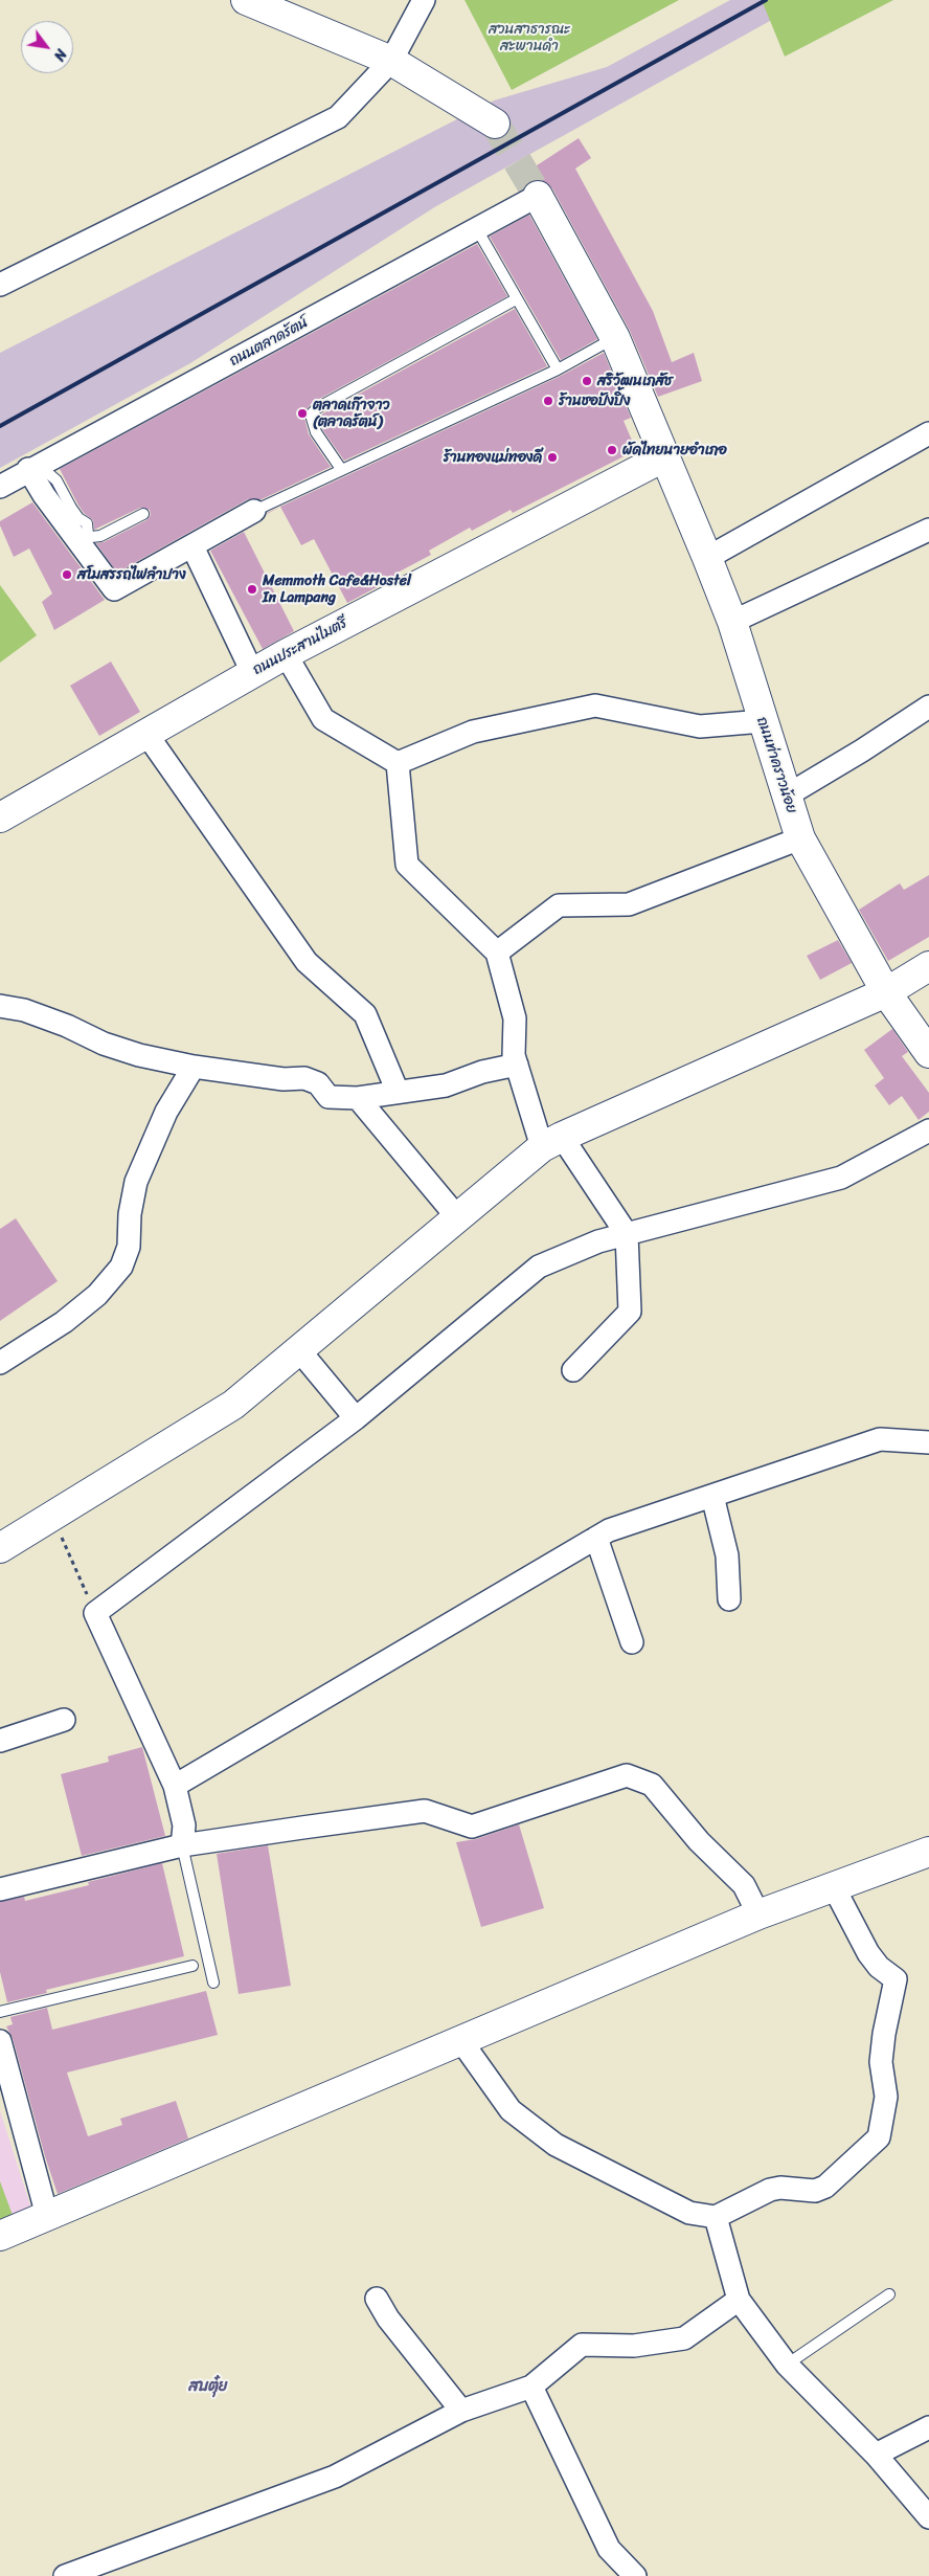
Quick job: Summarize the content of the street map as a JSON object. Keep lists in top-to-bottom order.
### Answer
{
  "streets": {
    "street": ["ถนนตลาดรัตน์", "ถนนประสานไมตรี", "ถนนท่าคราวน้อย"]
  },
  "crossings": [
    ["ถนนตลาดรัตน์", "ถนนท่าคราวน้อย"],
    ["ถนนประสานไมตรี", "ถนนท่าคราวน้อย"]
  ],
  "districts": ["สบตุ๋ย"],
  "parks": ["สวนสาธารณะ สะพานดำ"],
  "places": [
    "สริวัฒนเภสัช",
    "ร้านชอปังปิ้ง",
    "ตลาดเก๊าจาว (ตลาดรัตน์)",
    "ผัดไทยนายอำเภอ",
    "ร้านทองแม่ทองดี",
    "สโมสรรถไฟลำปาง",
    "Memmoth Cafe&Hostel In Lampang"
  ],
  "north": "bottom right"
}
